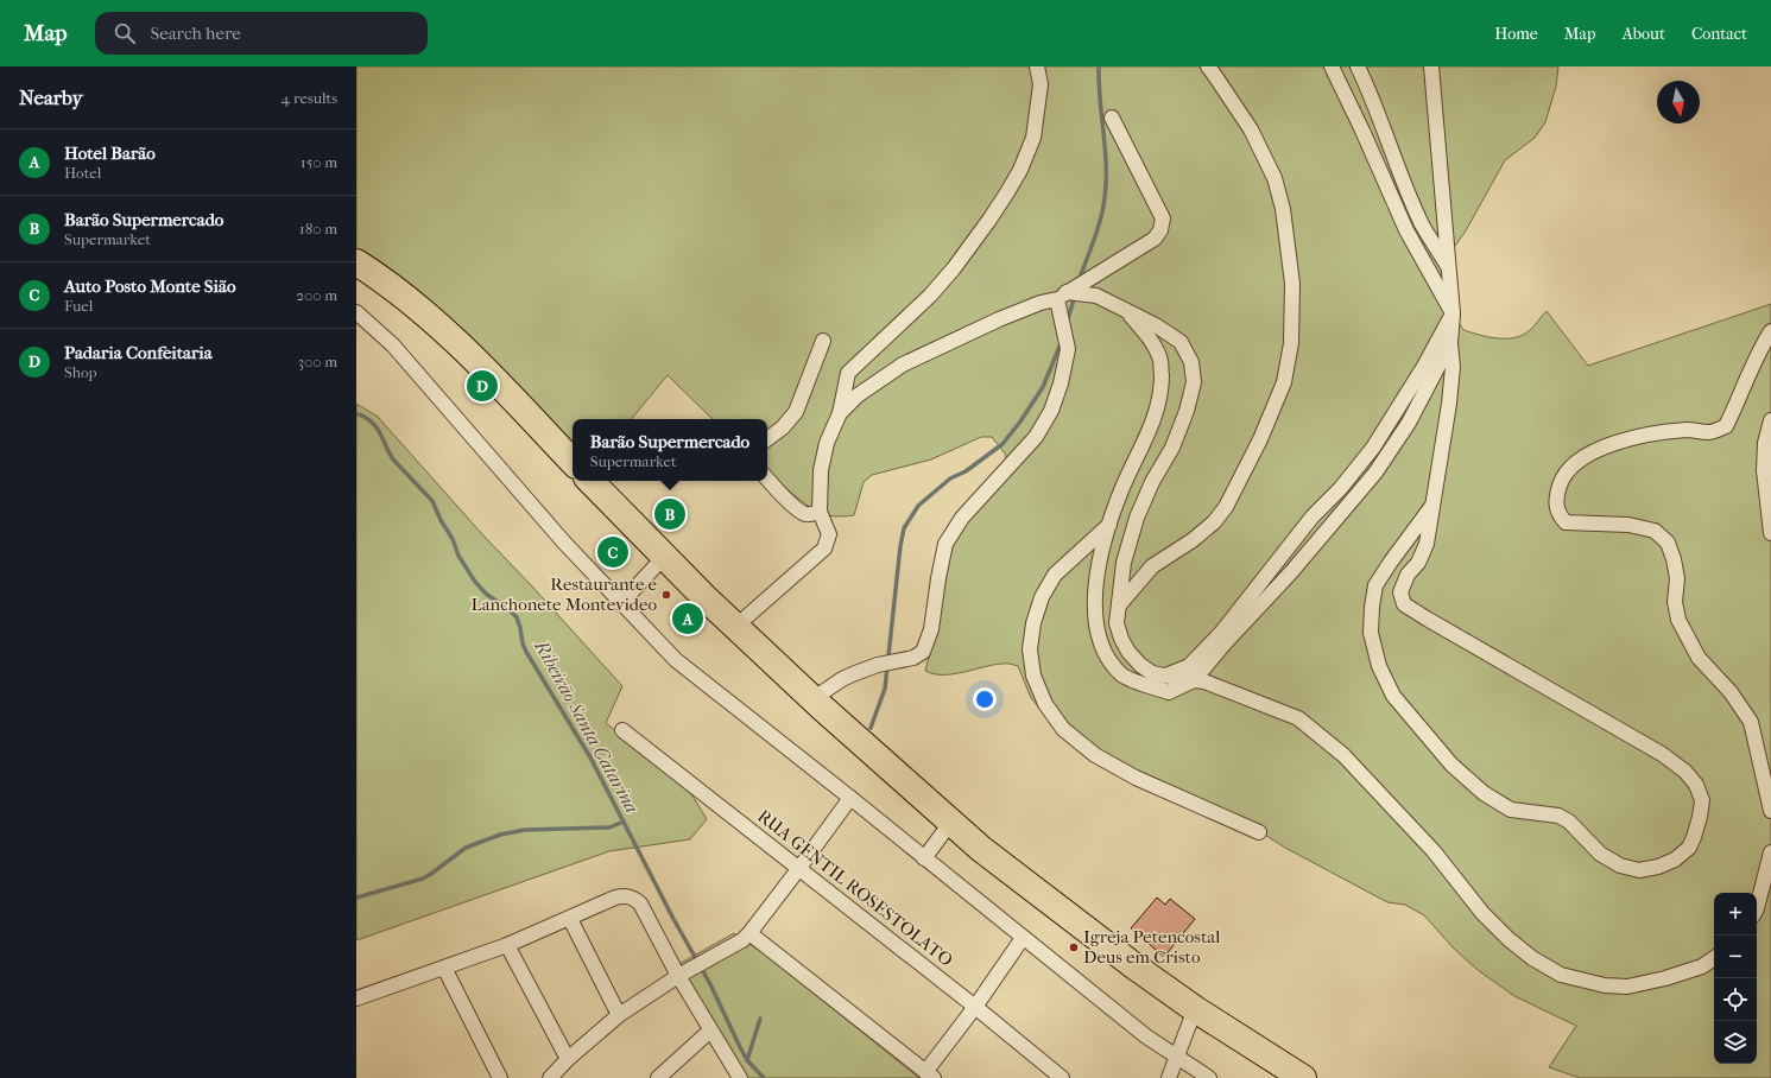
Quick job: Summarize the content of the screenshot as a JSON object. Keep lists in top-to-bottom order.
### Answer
{
  "streets": {
    "street": ["RUA GENTIL ROSESTOLATO"]
  },
  "water": ["Ribeirão Santa Catarina"],
  "places": ["Restaurante e Lanchonete Montevideo", "Igreja Petencostal Deus em Cristo"],
  "north": "bottom",
  "page": {
    "header": "Map",
    "search": "Search here",
    "nav": [
      "Home",
      "Map",
      "About",
      "Contact"
    ],
    "heading": ["Nearby", "4 results"],
    "list": [
      {
        "mark": "A",
        "name": "Hotel Barão",
        "note": "Hotel",
        "value": "150 m"
      },
      {
        "mark": "B",
        "name": "Barão Supermercado",
        "note": "Supermarket",
        "value": "180 m"
      },
      {
        "mark": "C",
        "name": "Auto Posto Monte Sião",
        "note": "Fuel",
        "value": "200 m"
      },
      {
        "mark": "D",
        "name": "Padaria Confeitaria",
        "note": "Shop",
        "value": "300 m"
      }
    ],
    "pins": [
      "D",
      "B",
      "C",
      "A"
    ],
    "popup": ["Barão Supermercado", "Supermarket"],
    "map_buttons": ["+", "−"]
  }
}
